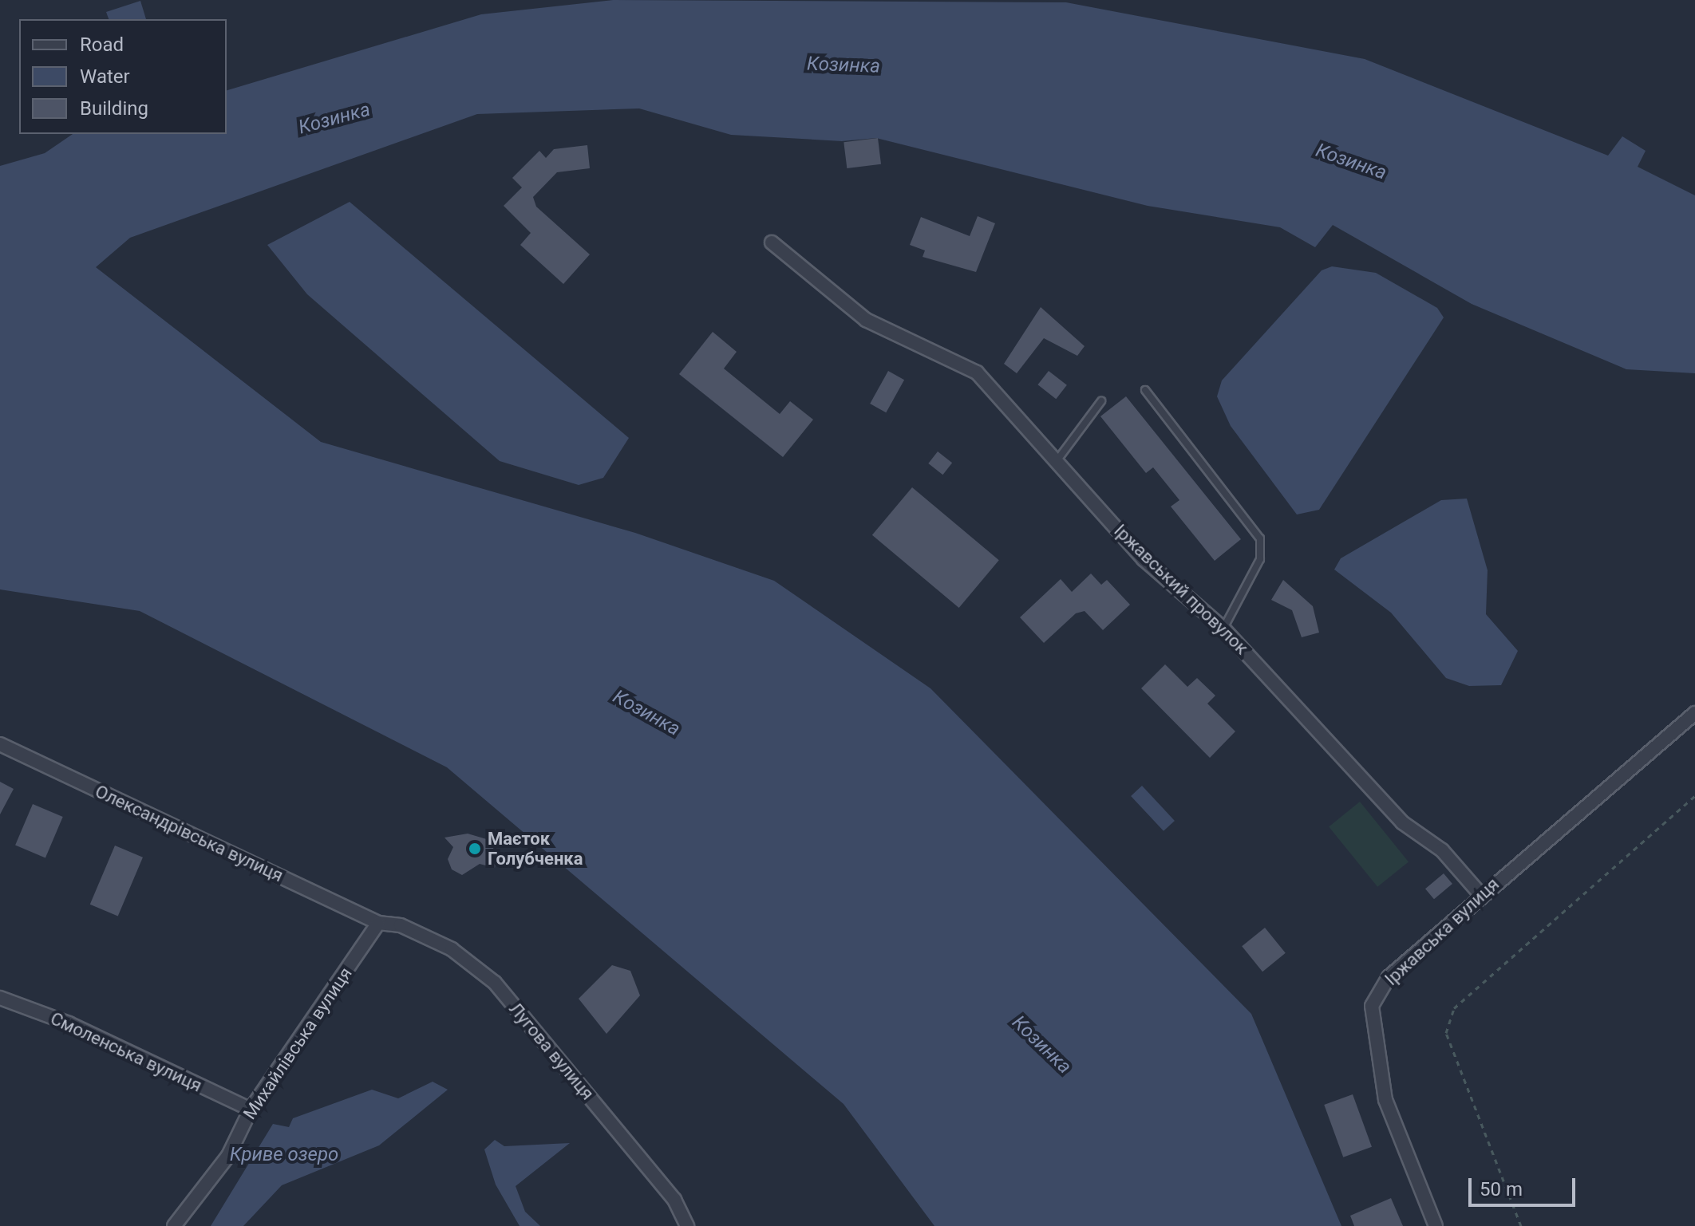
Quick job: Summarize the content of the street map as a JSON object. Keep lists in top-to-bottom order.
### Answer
{
  "streets": {
    "street": [
      "Іржавський провулок",
      "Олександрівська вулиця",
      "Іржавська вулиця",
      "Михайлівська вулиця",
      "Лугова вулиця",
      "Смоленська вулиця"
    ]
  },
  "crossings": [
    ["Іржавський провулок", "Іржавська вулиця"],
    ["Олександрівська вулиця", "Михайлівська вулиця"],
    ["Олександрівська вулиця", "Лугова вулиця"],
    ["Михайлівська вулиця", "Лугова вулиця"],
    ["Михайлівська вулиця", "Смоленська вулиця"]
  ],
  "water": ["Козинка", "Криве озеро"],
  "places": ["Маєток Голубченка"],
  "legend": ["Road", "Water", "Building"],
  "scale_bar": "50 m"
}
